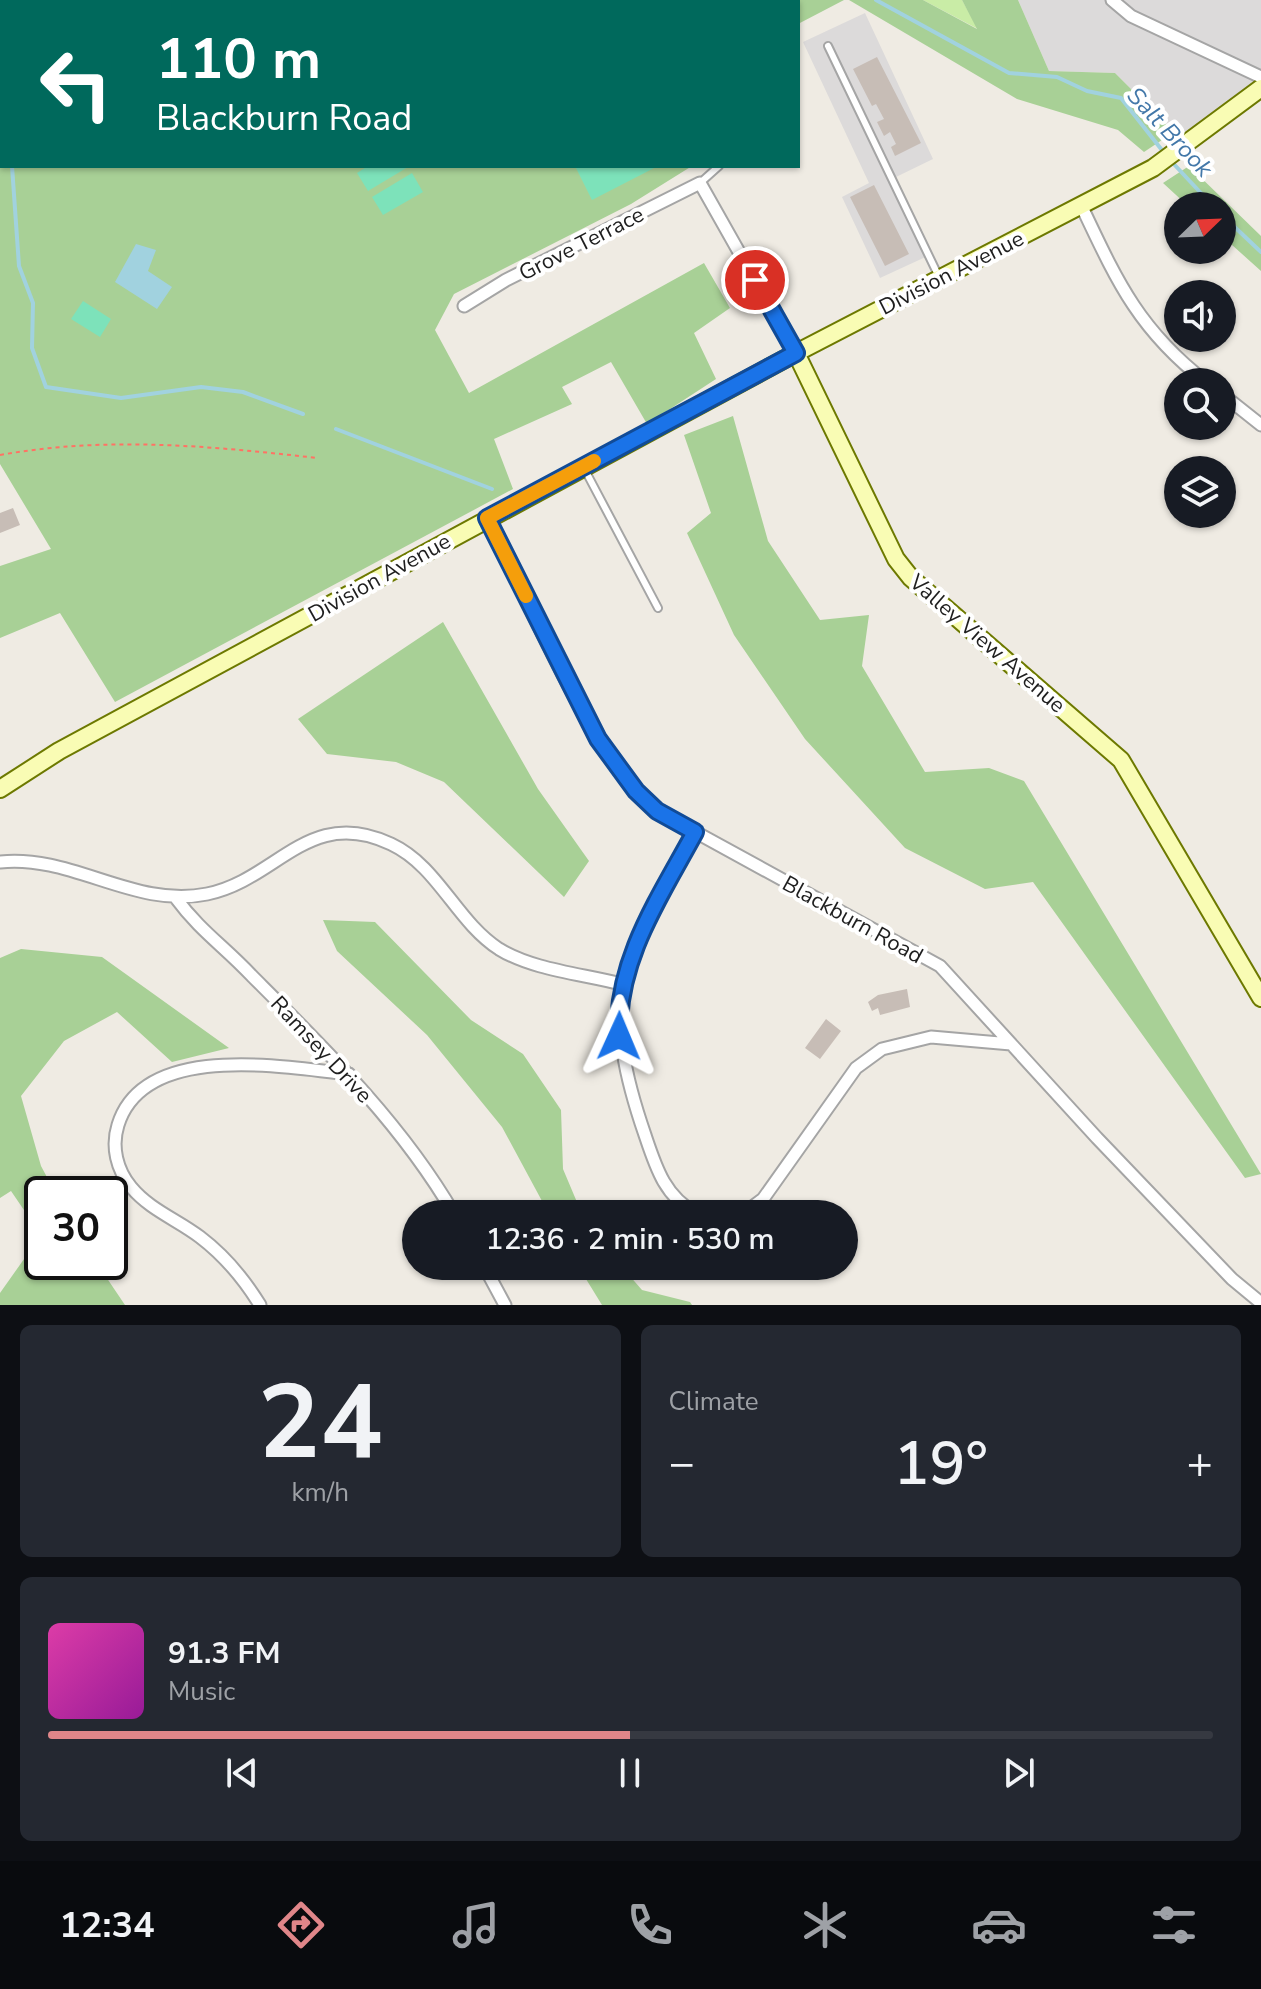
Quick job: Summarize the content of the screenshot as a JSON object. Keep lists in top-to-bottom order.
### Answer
{
  "streets": {
    "street": [
      "Grove Terrace",
      "Division Avenue",
      "Valley View Avenue",
      "Blackburn Road",
      "Ramsey Drive"
    ]
  },
  "crossings": [
    ["Grove Terrace", "Valley View Avenue"],
    ["Division Avenue", "Valley View Avenue"],
    ["Division Avenue", "Blackburn Road"]
  ],
  "water": ["Salt Brook"],
  "north": "top right",
  "page": {
    "turn": ["110 m", "Blackburn Road"],
    "limit": "30",
    "trip": "12:36 · 2 min · 530 m",
    "tile": [
      ["24", "km/h"],
      "Climate"
    ],
    "heat": ["−", "19°", "+"],
    "song": ["91.3 FM", "Music"],
    "tabs": "12:34"
  }
}
